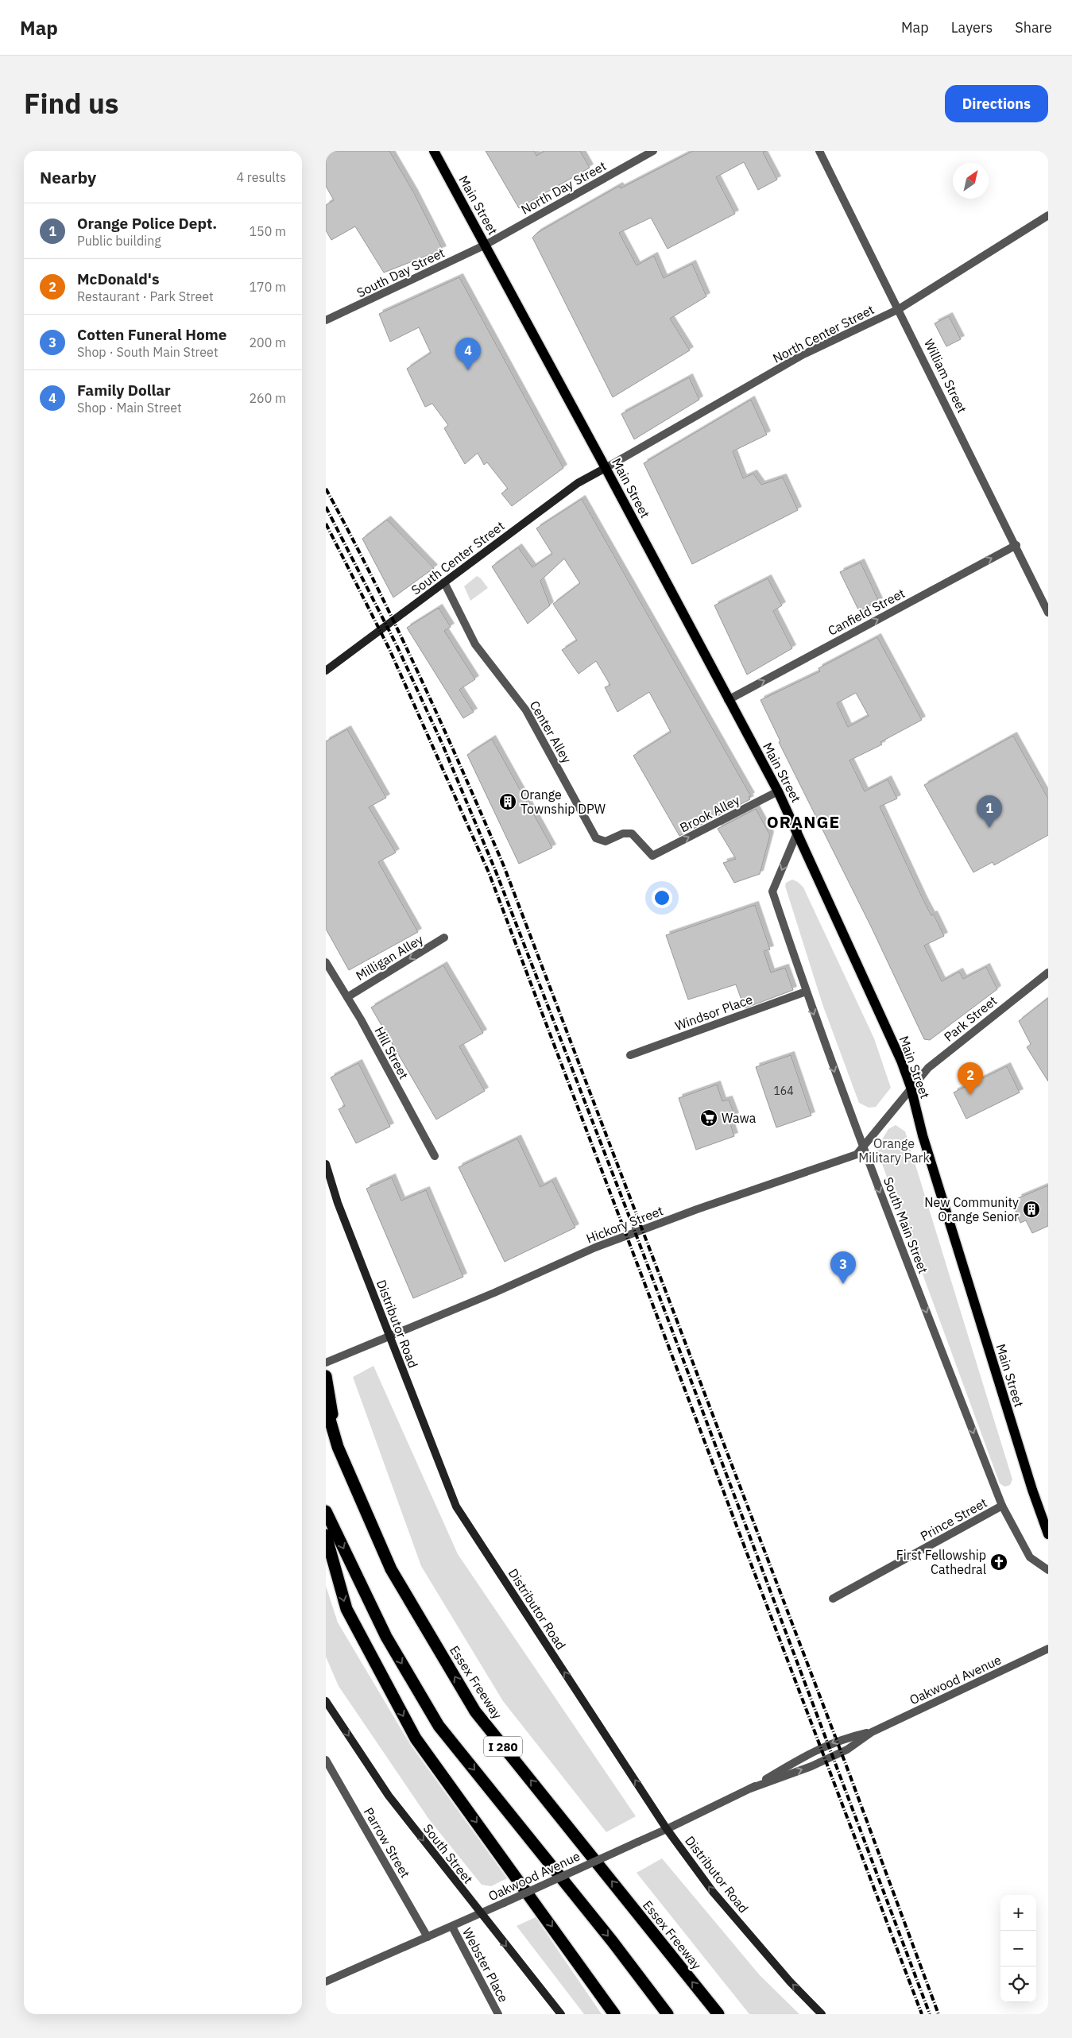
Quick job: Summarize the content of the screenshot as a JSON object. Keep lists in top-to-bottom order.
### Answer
{
  "streets": {
    "highway": ["Essex Freeway", "I 280"],
    "main road": [
      "Main Street",
      "South Center Street",
      "Distributor Road",
      "South Street"
    ],
    "street": [
      "North Day Street",
      "South Day Street",
      "North Center Street",
      "William Street",
      "Canfield Street",
      "Center Alley",
      "Brook Alley",
      "Milligan Alley",
      "Windsor Place",
      "Park Street",
      "Hill Street",
      "Hickory Street",
      "South Main Street",
      "Prince Street",
      "Oakwood Avenue",
      "Parrow Street",
      "Webster Place"
    ]
  },
  "crossings": [
    ["North Day Street", "Main Street"],
    ["North Day Street", "South Day Street"],
    ["Main Street", "South Day Street"],
    ["Main Street", "North Center Street"],
    ["Main Street", "South Center Street"],
    ["Main Street", "Canfield Street"],
    ["Main Street", "Brook Alley"],
    ["Main Street", "Park Street"],
    ["Main Street", "Hickory Street"],
    ["Main Street", "South Main Street"],
    ["North Center Street", "William Street"],
    ["North Center Street", "South Center Street"],
    ["William Street", "Canfield Street"],
    ["South Center Street", "Center Alley"],
    ["Center Alley", "Brook Alley"],
    ["Milligan Alley", "Hill Street"],
    ["Windsor Place", "South Main Street"],
    ["Park Street", "Hickory Street"],
    ["Hickory Street", "South Main Street"],
    ["Hickory Street", "Distributor Road"],
    ["South Main Street", "Prince Street"],
    ["Distributor Road", "Oakwood Avenue"],
    ["Oakwood Avenue", "Parrow Street"],
    ["Oakwood Avenue", "South Street"],
    ["Oakwood Avenue", "Webster Place"]
  ],
  "one_way": [
    "Canfield Street",
    "Brook Alley",
    "Milligan Alley",
    "South Main Street",
    "Distributor Road",
    "South Street"
  ],
  "districts": ["ORANGE"],
  "parks": ["Orange Military Park"],
  "places": {
    "building": ["Orange Township DPW", "New Community Orange Senior"],
    "supermarket": ["Wawa"],
    "church": ["First Fellowship Cathedral"]
  },
  "house_numbers": ["164"],
  "north": "top right",
  "page": {
    "header": "Map",
    "nav": ["Map", "Layers", "Share"],
    "title": "Find us",
    "buttons": "Directions",
    "heading": ["Nearby", "4 results"],
    "list": [
      {
        "mark": "1",
        "name": "Orange Police Dept.",
        "note": "Public building",
        "value": "150 m"
      },
      {
        "mark": "2",
        "name": "McDonald's",
        "note": "Restaurant · Park Street",
        "value": "170 m"
      },
      {
        "mark": "3",
        "name": "Cotten Funeral Home",
        "note": "Shop · South Main Street",
        "value": "200 m"
      },
      {
        "mark": "4",
        "name": "Family Dollar",
        "note": "Shop · Main Street",
        "value": "260 m"
      }
    ],
    "pins": [
      "4",
      "1",
      "2",
      "3"
    ],
    "map_buttons": ["+", "−"]
  }
}
